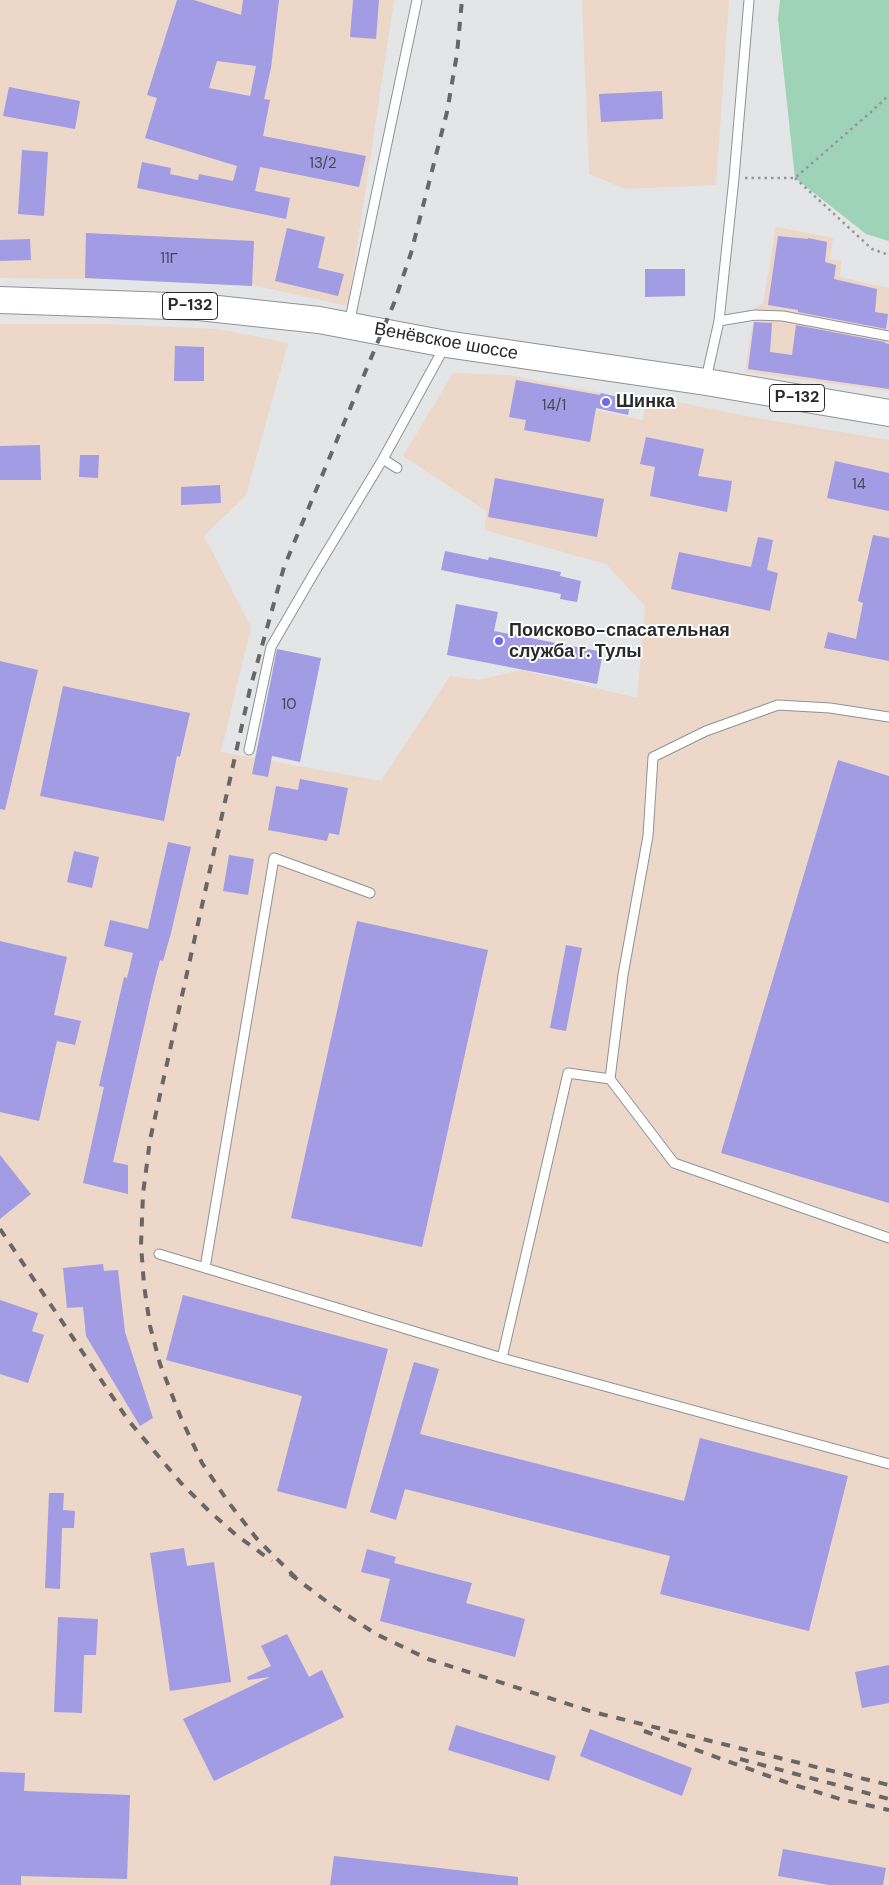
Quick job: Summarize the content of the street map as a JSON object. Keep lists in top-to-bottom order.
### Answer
{
  "streets": {
    "main road": ["Р-132", "Венёвское шоссе"]
  },
  "places": ["Шинка", "Поисково-спасательная служба г. Тулы"],
  "house_numbers": [
    "13/2",
    "11Г",
    "14/1",
    "14",
    "10"
  ]
}
